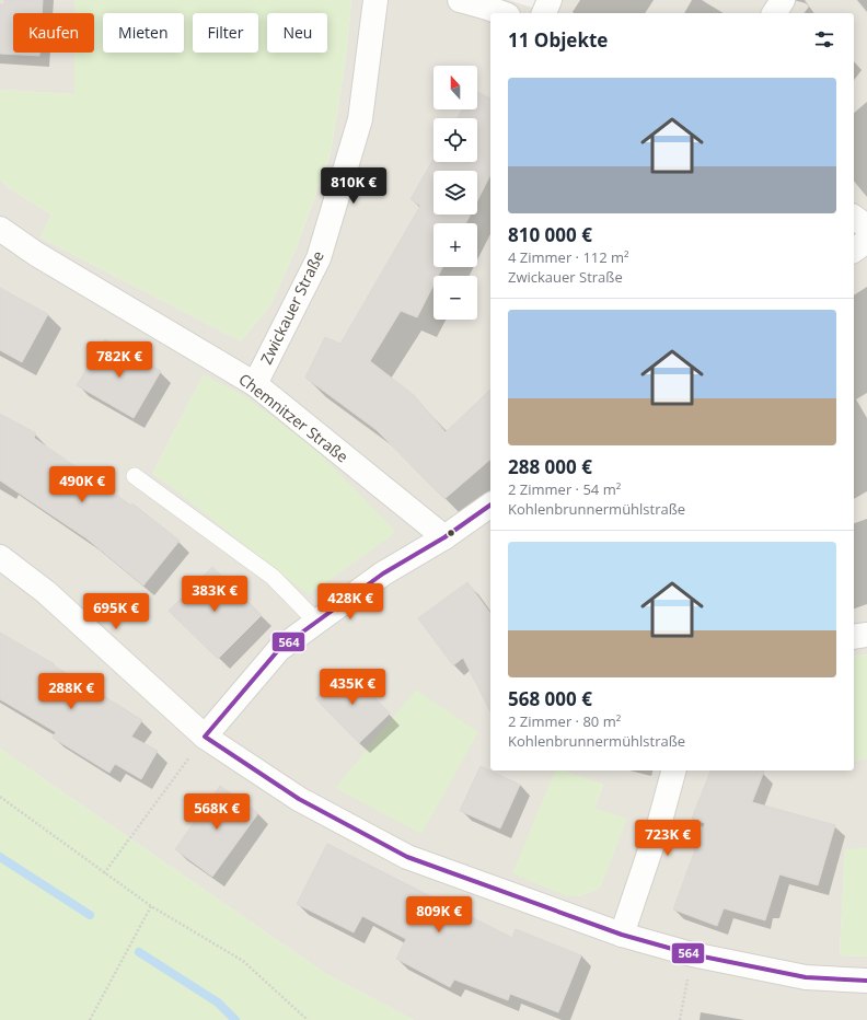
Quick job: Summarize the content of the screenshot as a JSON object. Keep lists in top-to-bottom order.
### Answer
{
  "streets": {
    "street": ["Zwickauer Straße", "Chemnitzer Straße"]
  },
  "crossings": [
    ["Zwickauer Straße", "Chemnitzer Straße"]
  ],
  "lines": ["transit line 564"],
  "north": "top",
  "page": {
    "chip": [
      "Kaufen",
      "Mieten",
      "Filter",
      "Neu"
    ],
    "heading": "11 Objekte",
    "map_buttons": ["+", "−"],
    "list": [
      {
        "name": "810 000 €",
        "note": "4 Zimmer · 112 m² · Zwickauer Straße"
      },
      {
        "name": "288 000 €",
        "note": "2 Zimmer · 54 m² · Kohlenbrunnermühlstraße"
      },
      {
        "name": "568 000 €",
        "note": "2 Zimmer · 80 m² · Kohlenbrunnermühlstraße"
      }
    ],
    "price": [
      "810K €",
      "782K €",
      "490K €",
      "383K €",
      "428K €",
      "695K €",
      "435K €",
      "288K €",
      "568K €",
      "723K €",
      "809K €"
    ]
  }
}
